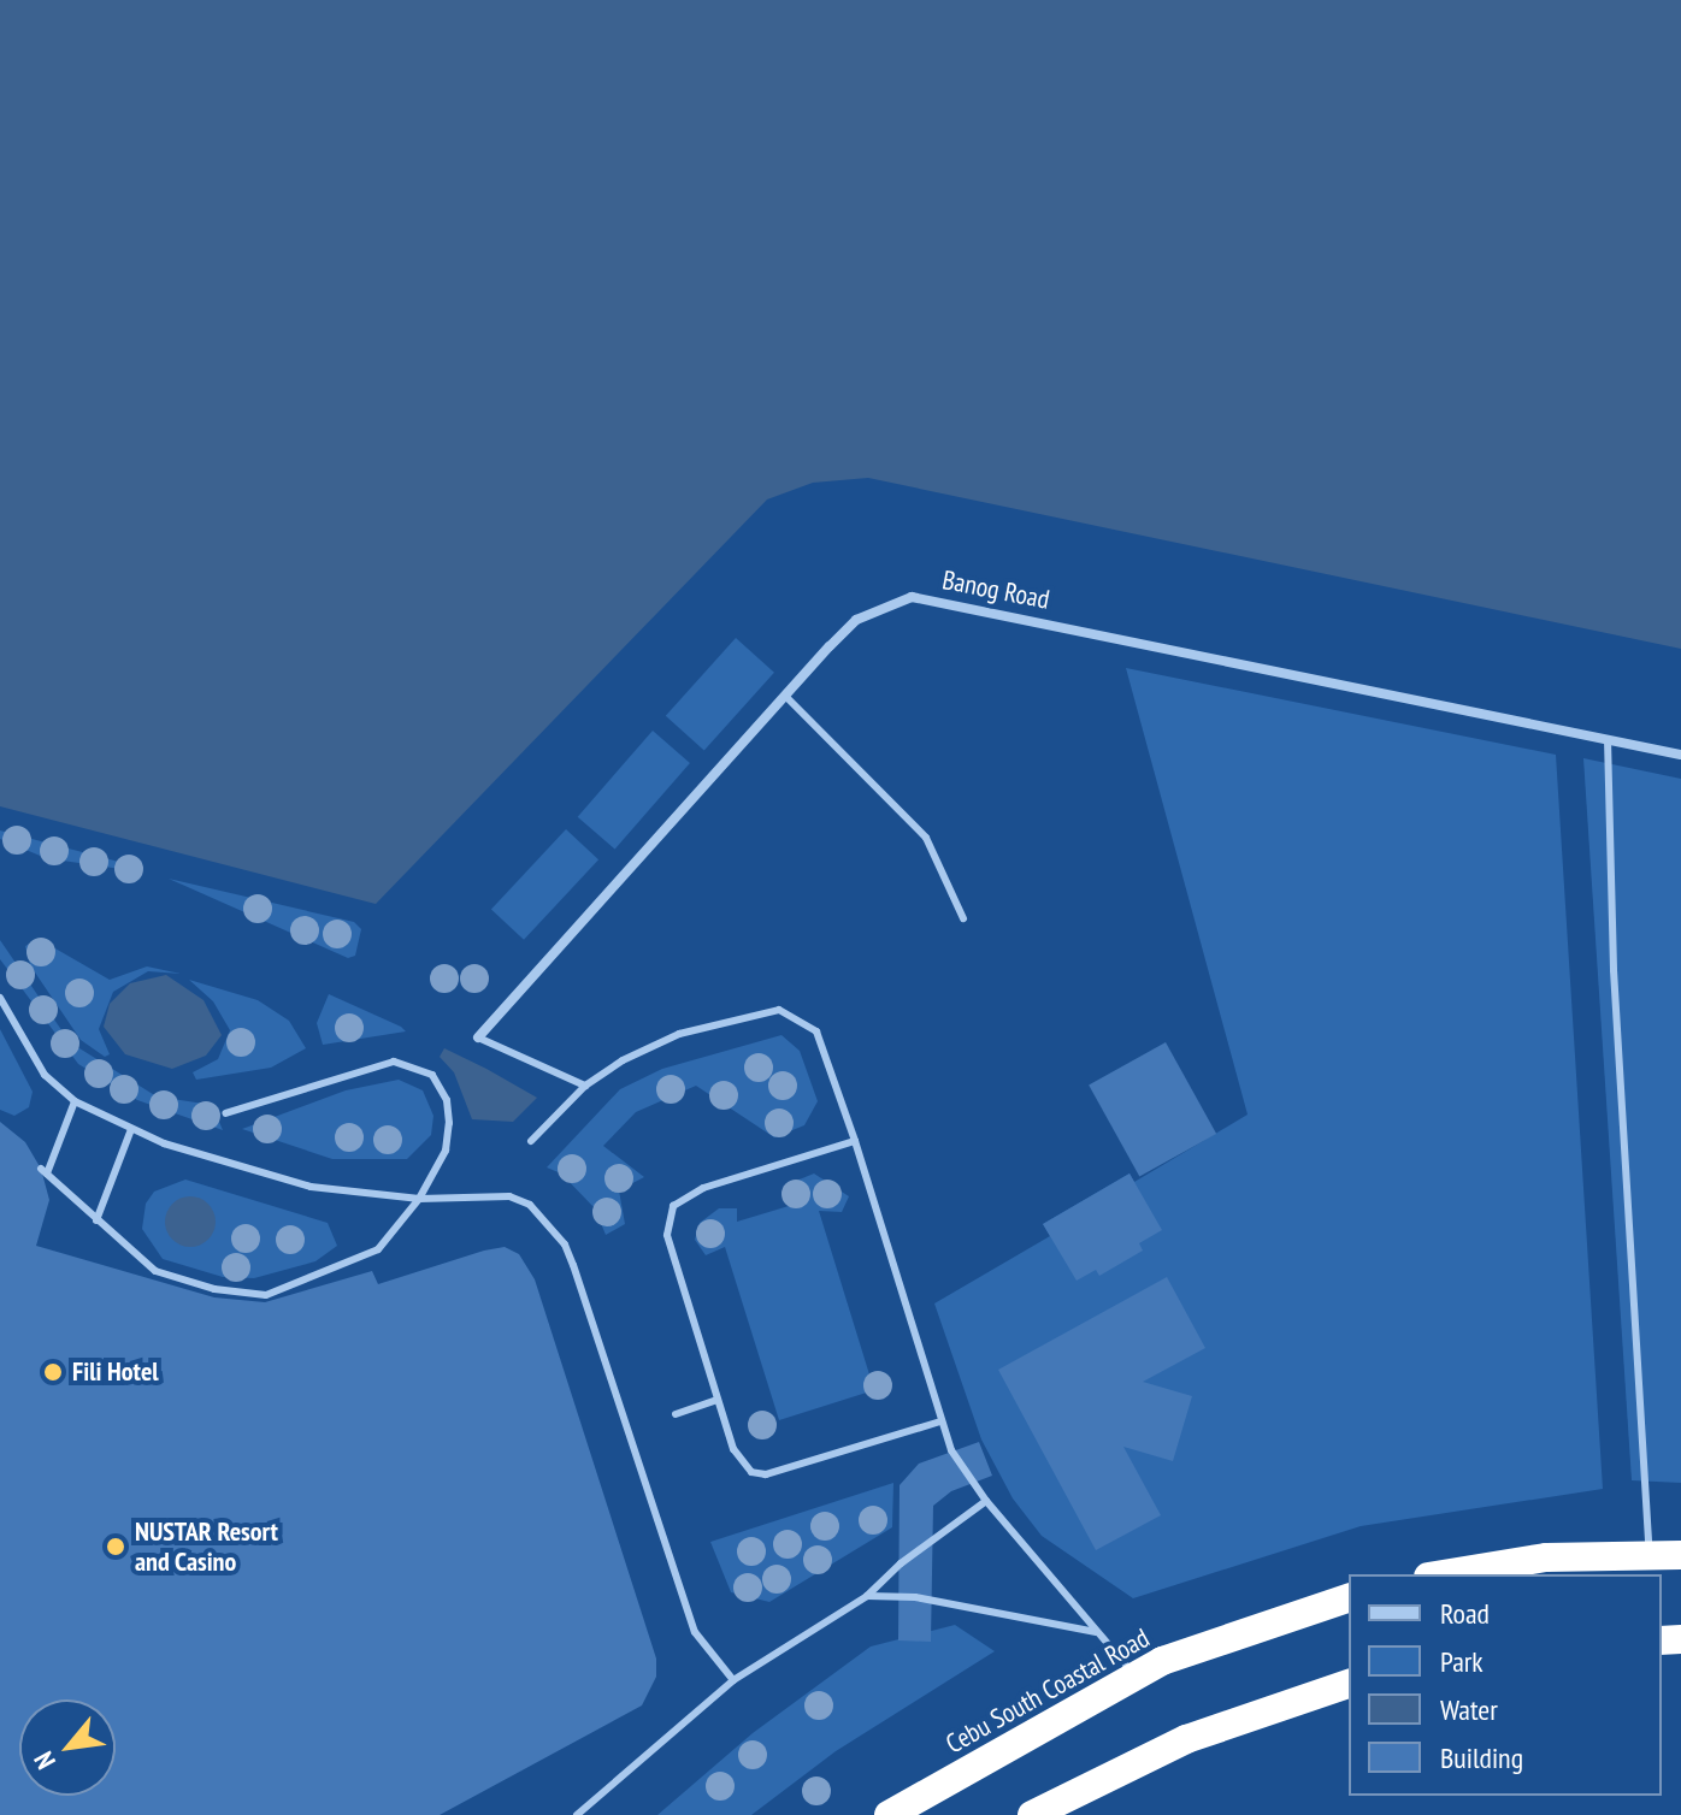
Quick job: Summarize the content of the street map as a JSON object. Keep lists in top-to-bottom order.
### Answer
{
  "streets": {
    "highway": ["Cebu South Coastal Road"],
    "street": ["Banog Road"]
  },
  "places": ["Fili Hotel", "NUSTAR Resort and Casino"],
  "legend": [
    "Road",
    "Park",
    "Water",
    "Building"
  ],
  "north": "bottom left"
}
